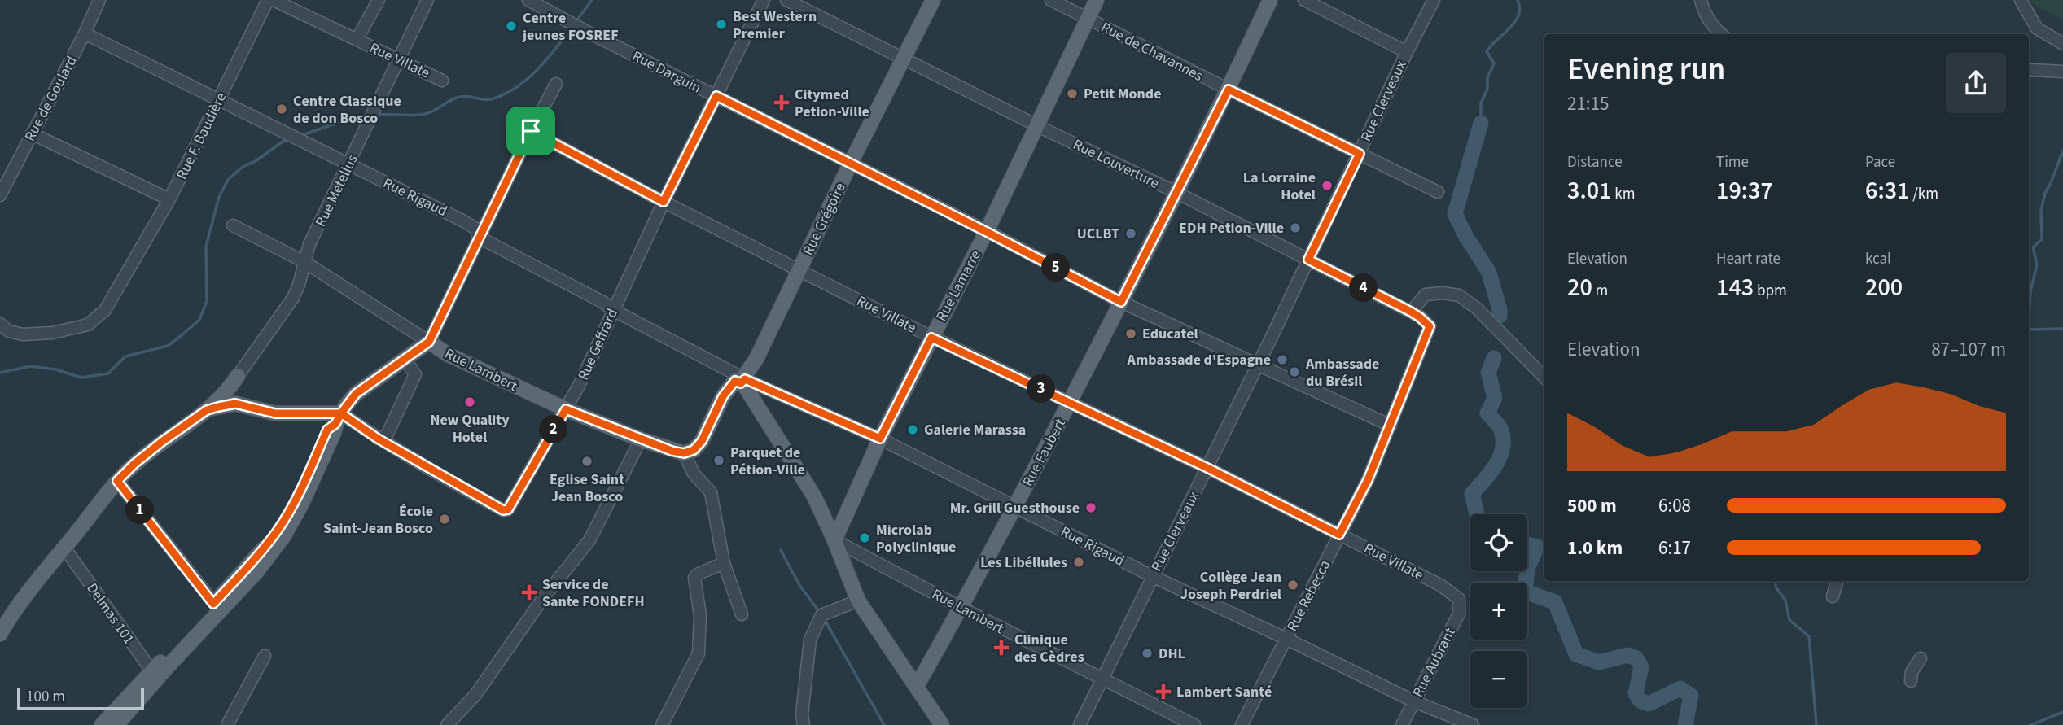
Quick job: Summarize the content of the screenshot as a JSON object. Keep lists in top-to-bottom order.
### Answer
{
  "streets": {
    "main road": [
      "Rue Grégoire",
      "Rue Lamarre",
      "Rue Lambert",
      "Rue Faubert"
    ],
    "street": [
      "Rue de Chavannes",
      "Rue Villate",
      "Rue Darguin",
      "Rue de Goulard",
      "Rue Clerveaux",
      "Rue F. Baudière",
      "Rue Louverture",
      "Rue Metellus",
      "Rue Rigaud",
      "Rue Geffrard",
      "Rue Rebecca",
      "Delmas 101",
      "Rue Aubrant"
    ]
  },
  "crossings": [
    ["Rue de Chavannes", "Rue Clerveaux"],
    ["Rue de Chavannes", "Rue Lamarre"],
    ["Rue de Chavannes", "Rue Faubert"],
    ["Rue Villate", "Rue Clerveaux"],
    ["Rue Villate", "Rue Metellus"],
    ["Rue Villate", "Rue Grégoire"],
    ["Rue Villate", "Rue Lamarre"],
    ["Rue Villate", "Rue Geffrard"],
    ["Rue Villate", "Rue Faubert"],
    ["Rue Villate", "Rue Rebecca"],
    ["Rue Villate", "Rue Aubrant"],
    ["Rue Darguin", "Rue Clerveaux"],
    ["Rue Darguin", "Rue Grégoire"],
    ["Rue Darguin", "Rue Lamarre"],
    ["Rue Darguin", "Rue Geffrard"],
    ["Rue Darguin", "Rue Faubert"],
    ["Rue Darguin", "Rue Rebecca"],
    ["Rue de Goulard", "Rue Rigaud"],
    ["Rue Clerveaux", "Rue Louverture"],
    ["Rue Clerveaux", "Rue Rigaud"],
    ["Rue Clerveaux", "Rue Lambert"],
    ["Rue F. Baudière", "Rue Rigaud"],
    ["Rue Louverture", "Rue Grégoire"],
    ["Rue Louverture", "Rue Lamarre"],
    ["Rue Louverture", "Rue Faubert"],
    ["Rue Louverture", "Rue Rebecca"],
    ["Rue Metellus", "Rue Rigaud"],
    ["Rue Metellus", "Rue Lambert"],
    ["Rue Rigaud", "Rue Grégoire"],
    ["Rue Rigaud", "Rue Lamarre"],
    ["Rue Rigaud", "Rue Geffrard"],
    ["Rue Rigaud", "Rue Faubert"],
    ["Rue Rigaud", "Rue Rebecca"],
    ["Rue Rigaud", "Rue Aubrant"],
    ["Rue Grégoire", "Rue Lambert"],
    ["Rue Lamarre", "Rue Lambert"],
    ["Rue Geffrard", "Rue Lambert"],
    ["Rue Lambert", "Rue Faubert"]
  ],
  "places": {
    "other": [
      "Best Western Premier",
      "Centre jeunes FOSREF",
      "Petit Monde",
      "Centre Classique de don Bosco",
      "La Lorraine Hotel",
      "EDH Petion-Ville",
      "UCLBT",
      "Educatel",
      "Ambassade d'Espagne",
      "Ambassade du Brésil",
      "New Quality Hotel",
      "Galerie Marassa",
      "Parquet de Pétion-Ville",
      "Eglise Saint Jean Bosco",
      "Mr. Grill Guesthouse",
      "École Saint-Jean Bosco",
      "Microlab Polyclinique",
      "Les Libéllules",
      "Collège Jean Joseph Perdriel",
      "DHL"
    ],
    "health": [
      "Citymed Petion-Ville",
      "Service de Sante FONDEFH",
      "Clinique des Cèdres",
      "Lambert Santé"
    ]
  },
  "scale_bar": "100 m",
  "page": {
    "heading": ["Evening run", "21:15"],
    "stats": [
      ["Distance", "3.01 km"],
      ["Time", "19:37"],
      ["Pace", "6:31 /km"],
      ["Elevation", "20 m"],
      ["Heart rate", "143 bpm"],
      ["kcal", "200"]
    ],
    "pins": [
      "5",
      "4",
      "3",
      "2",
      "1"
    ],
    "chart": ["Elevation", "87–107 m"],
    "list": [
      {
        "name": "500 m",
        "note": "6:08"
      },
      {
        "name": "1.0 km",
        "note": "6:17"
      }
    ],
    "map_buttons": ["+", "−"],
    "scale": "100 m"
  }
}
